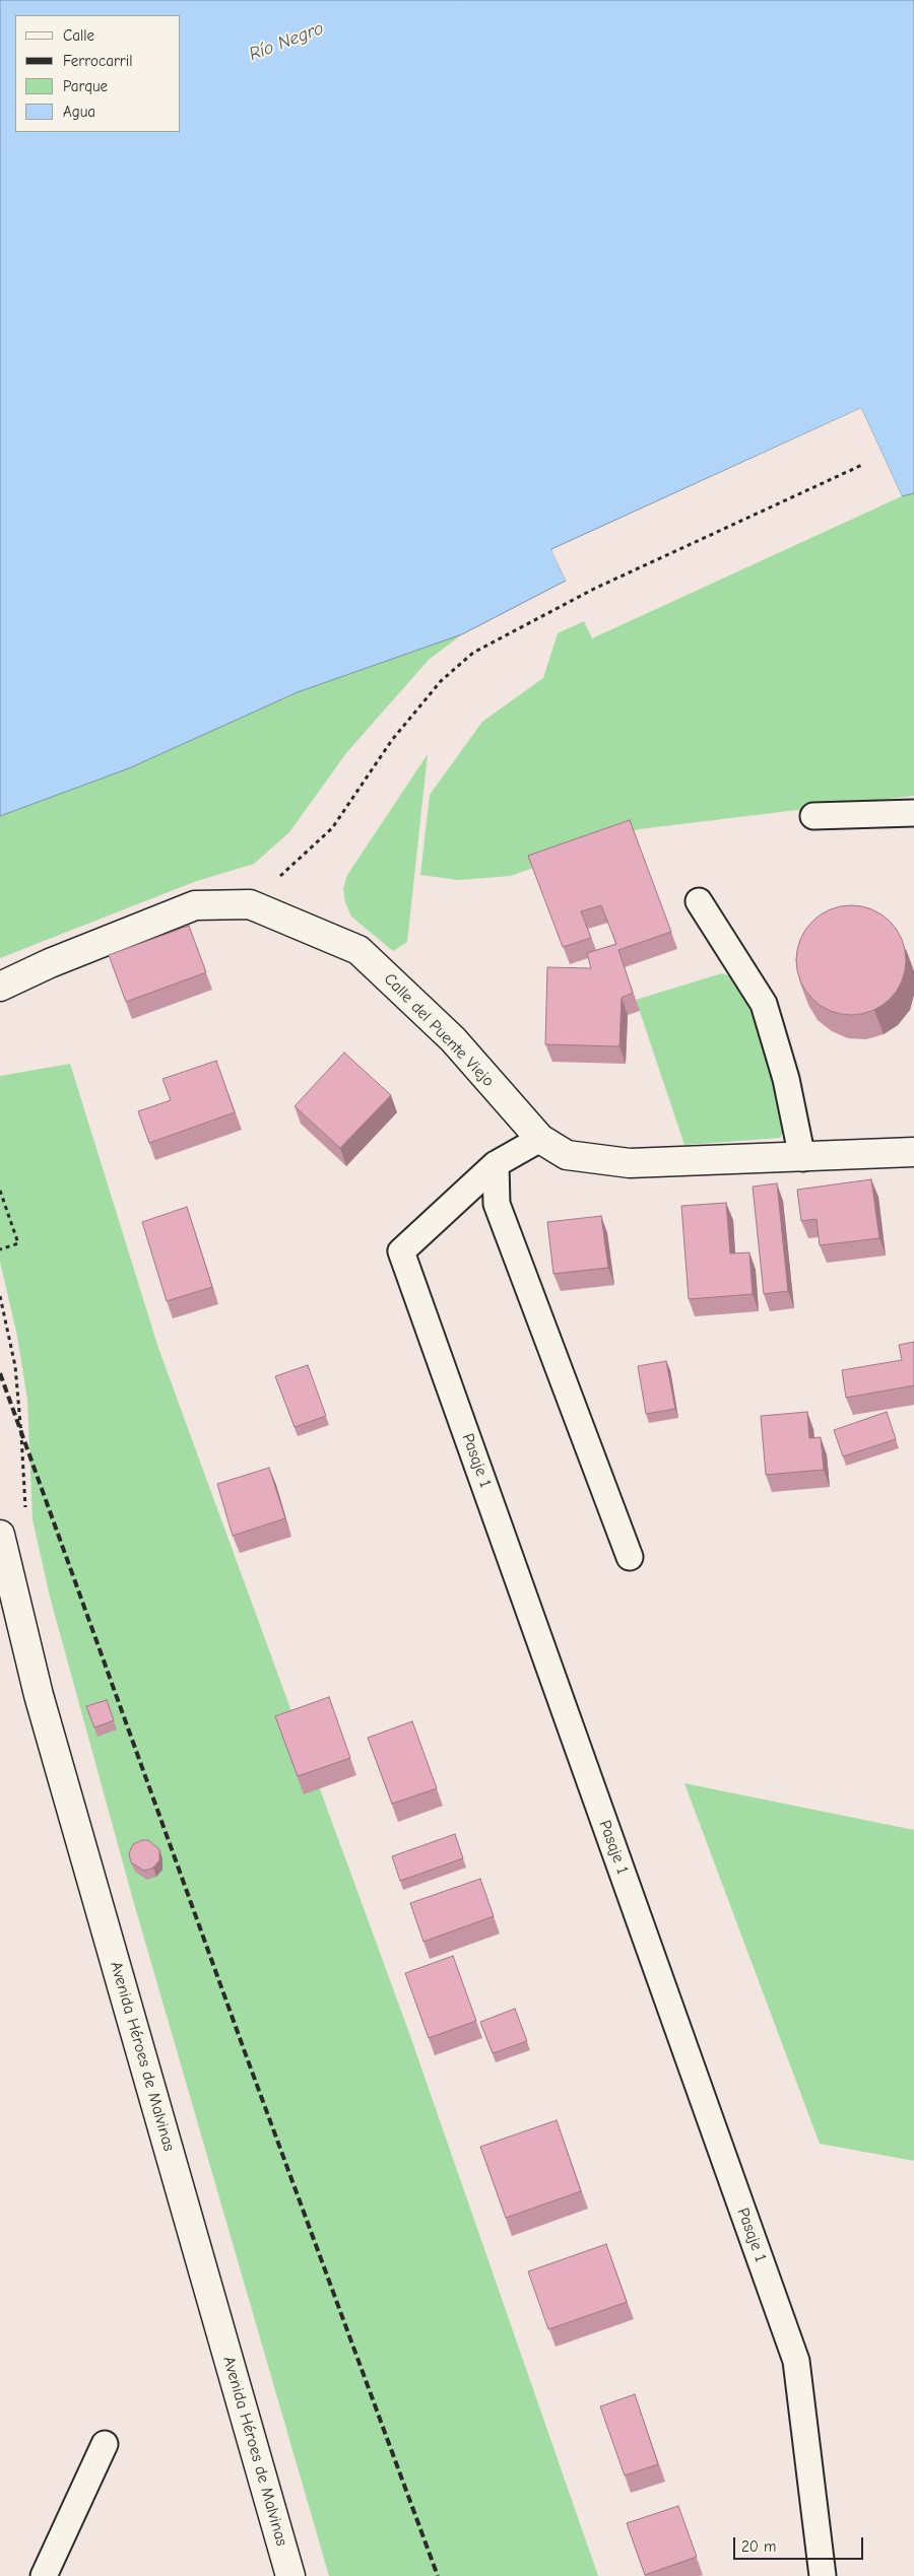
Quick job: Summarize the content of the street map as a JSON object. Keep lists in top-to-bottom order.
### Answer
{
  "streets": {
    "main road": ["Calle del Puente Viejo", "Avenida Héroes de Malvinas"],
    "lane": ["Pasaje 1"]
  },
  "water": ["Río Negro"],
  "legend": [
    "Calle",
    "Ferrocarril",
    "Parque",
    "Agua"
  ],
  "scale_bar": "20 m"
}
